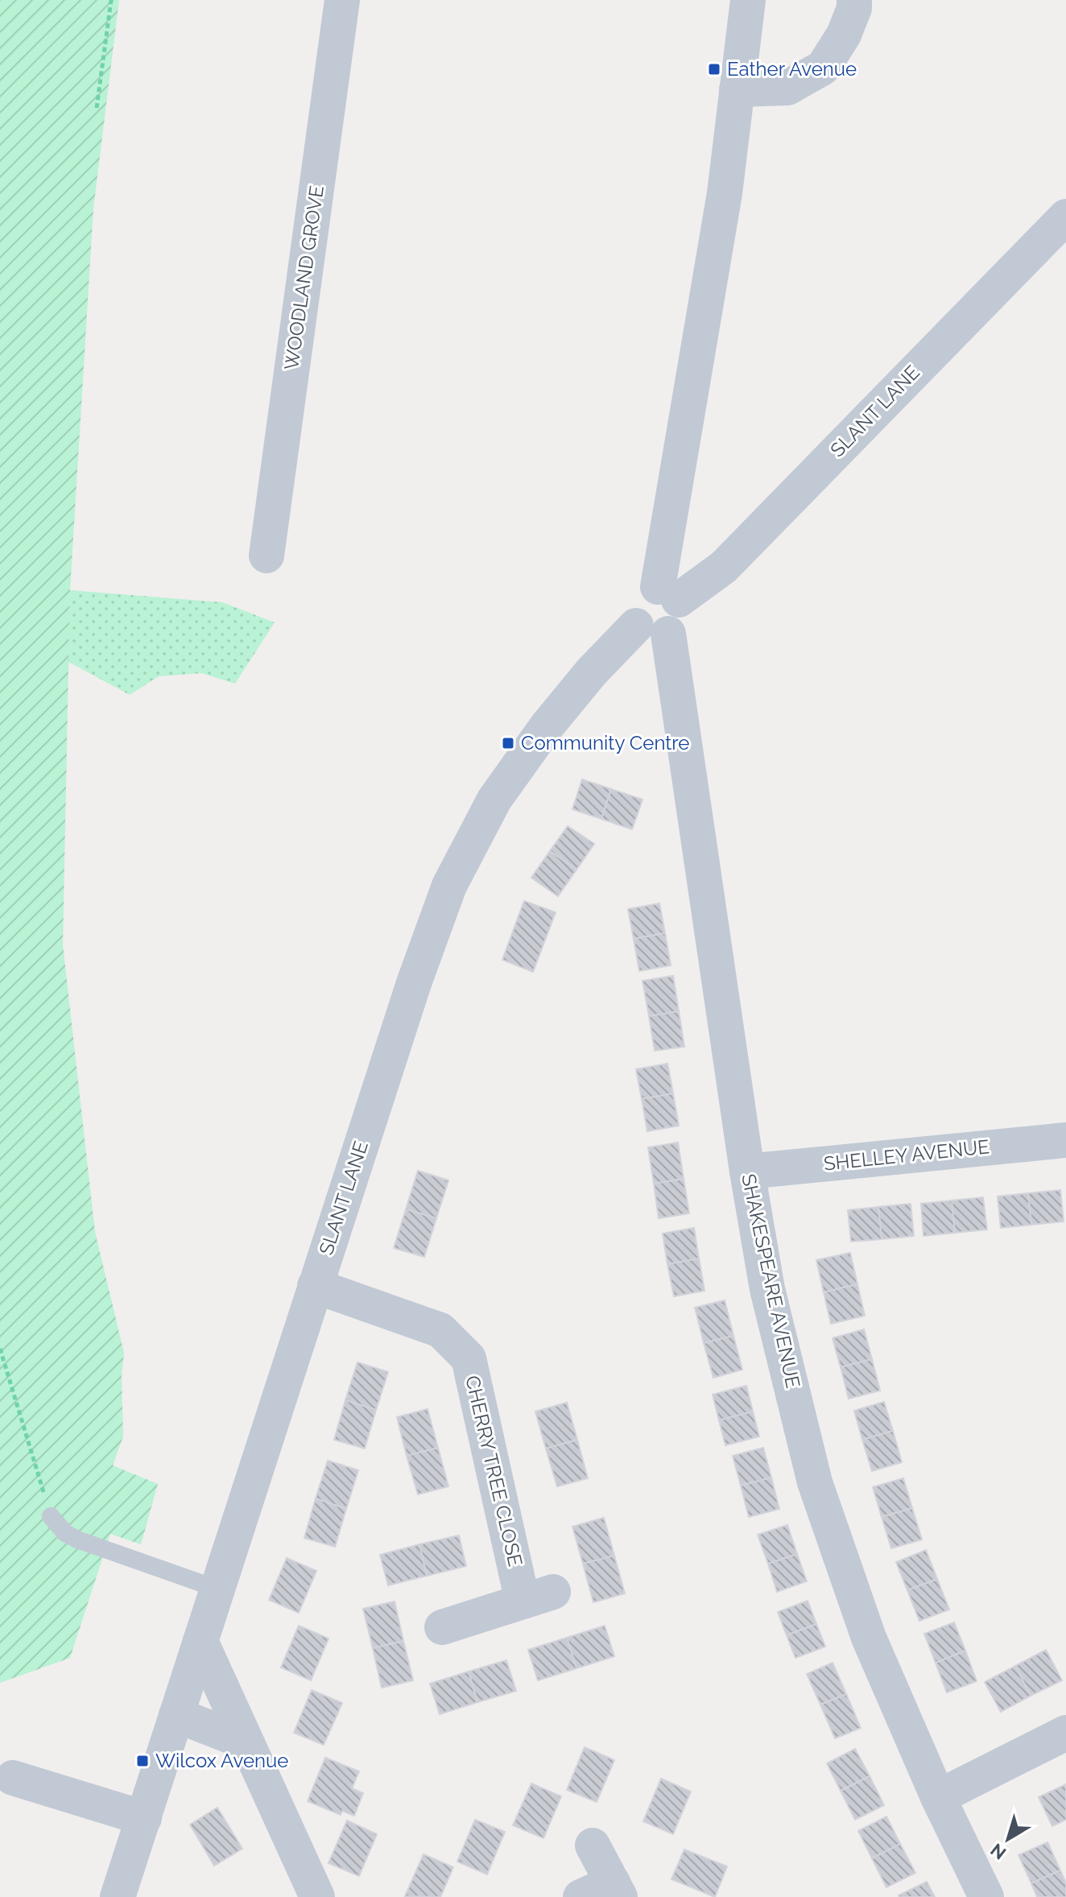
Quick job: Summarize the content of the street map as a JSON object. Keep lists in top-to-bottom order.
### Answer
{
  "streets": {
    "street": [
      "WOODLAND GROVE",
      "SLANT LANE",
      "SHELLEY AVENUE",
      "SHAKESPEARE AVENUE",
      "CHERRY TREE CLOSE"
    ]
  },
  "crossings": [
    ["SLANT LANE", "SHAKESPEARE AVENUE"],
    ["SLANT LANE", "CHERRY TREE CLOSE"],
    ["SHELLEY AVENUE", "SHAKESPEARE AVENUE"]
  ],
  "places": {
    "transit": ["Eather Avenue", "Community Centre", "Wilcox Avenue"]
  },
  "north": "bottom left"
}
